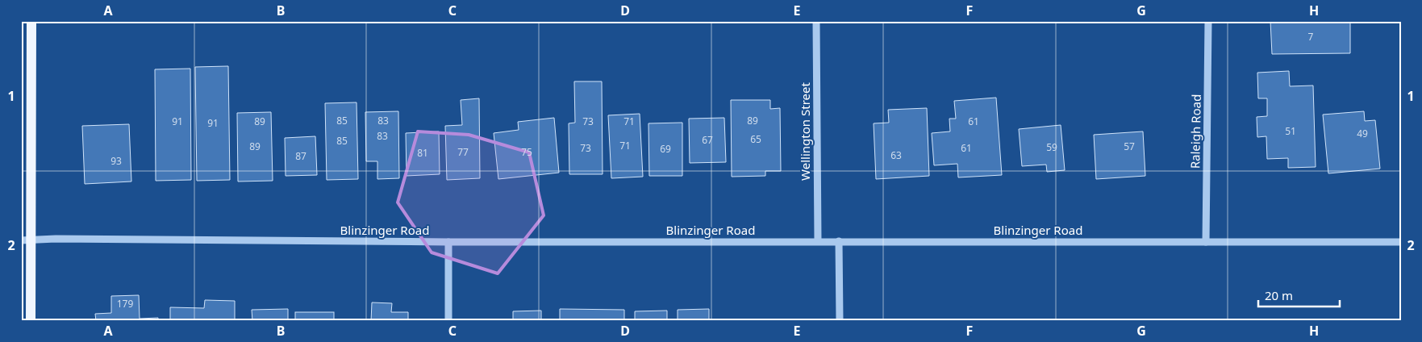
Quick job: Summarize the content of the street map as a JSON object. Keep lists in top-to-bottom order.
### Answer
{
  "streets": {
    "street": ["Wellington Street", "Raleigh Road", "Blinzinger Road"]
  },
  "crossings": [
    ["Wellington Street", "Blinzinger Road"],
    ["Raleigh Road", "Blinzinger Road"]
  ],
  "house_numbers": [
    "7",
    "85",
    "83",
    "89",
    "91",
    "89",
    "73",
    "71",
    "61",
    "91",
    "51",
    "49",
    "83",
    "65",
    "67",
    "85",
    "71",
    "89",
    "57",
    "59",
    "73",
    "61",
    "69",
    "77",
    "75",
    "81",
    "63",
    "87",
    "93",
    "179"
  ],
  "scale_bar": "20 m",
  "grid": {
    "columns": [
      "A",
      "B",
      "C",
      "D",
      "E",
      "F",
      "G",
      "H"
    ],
    "rows": ["1", "2"]
  }
}
